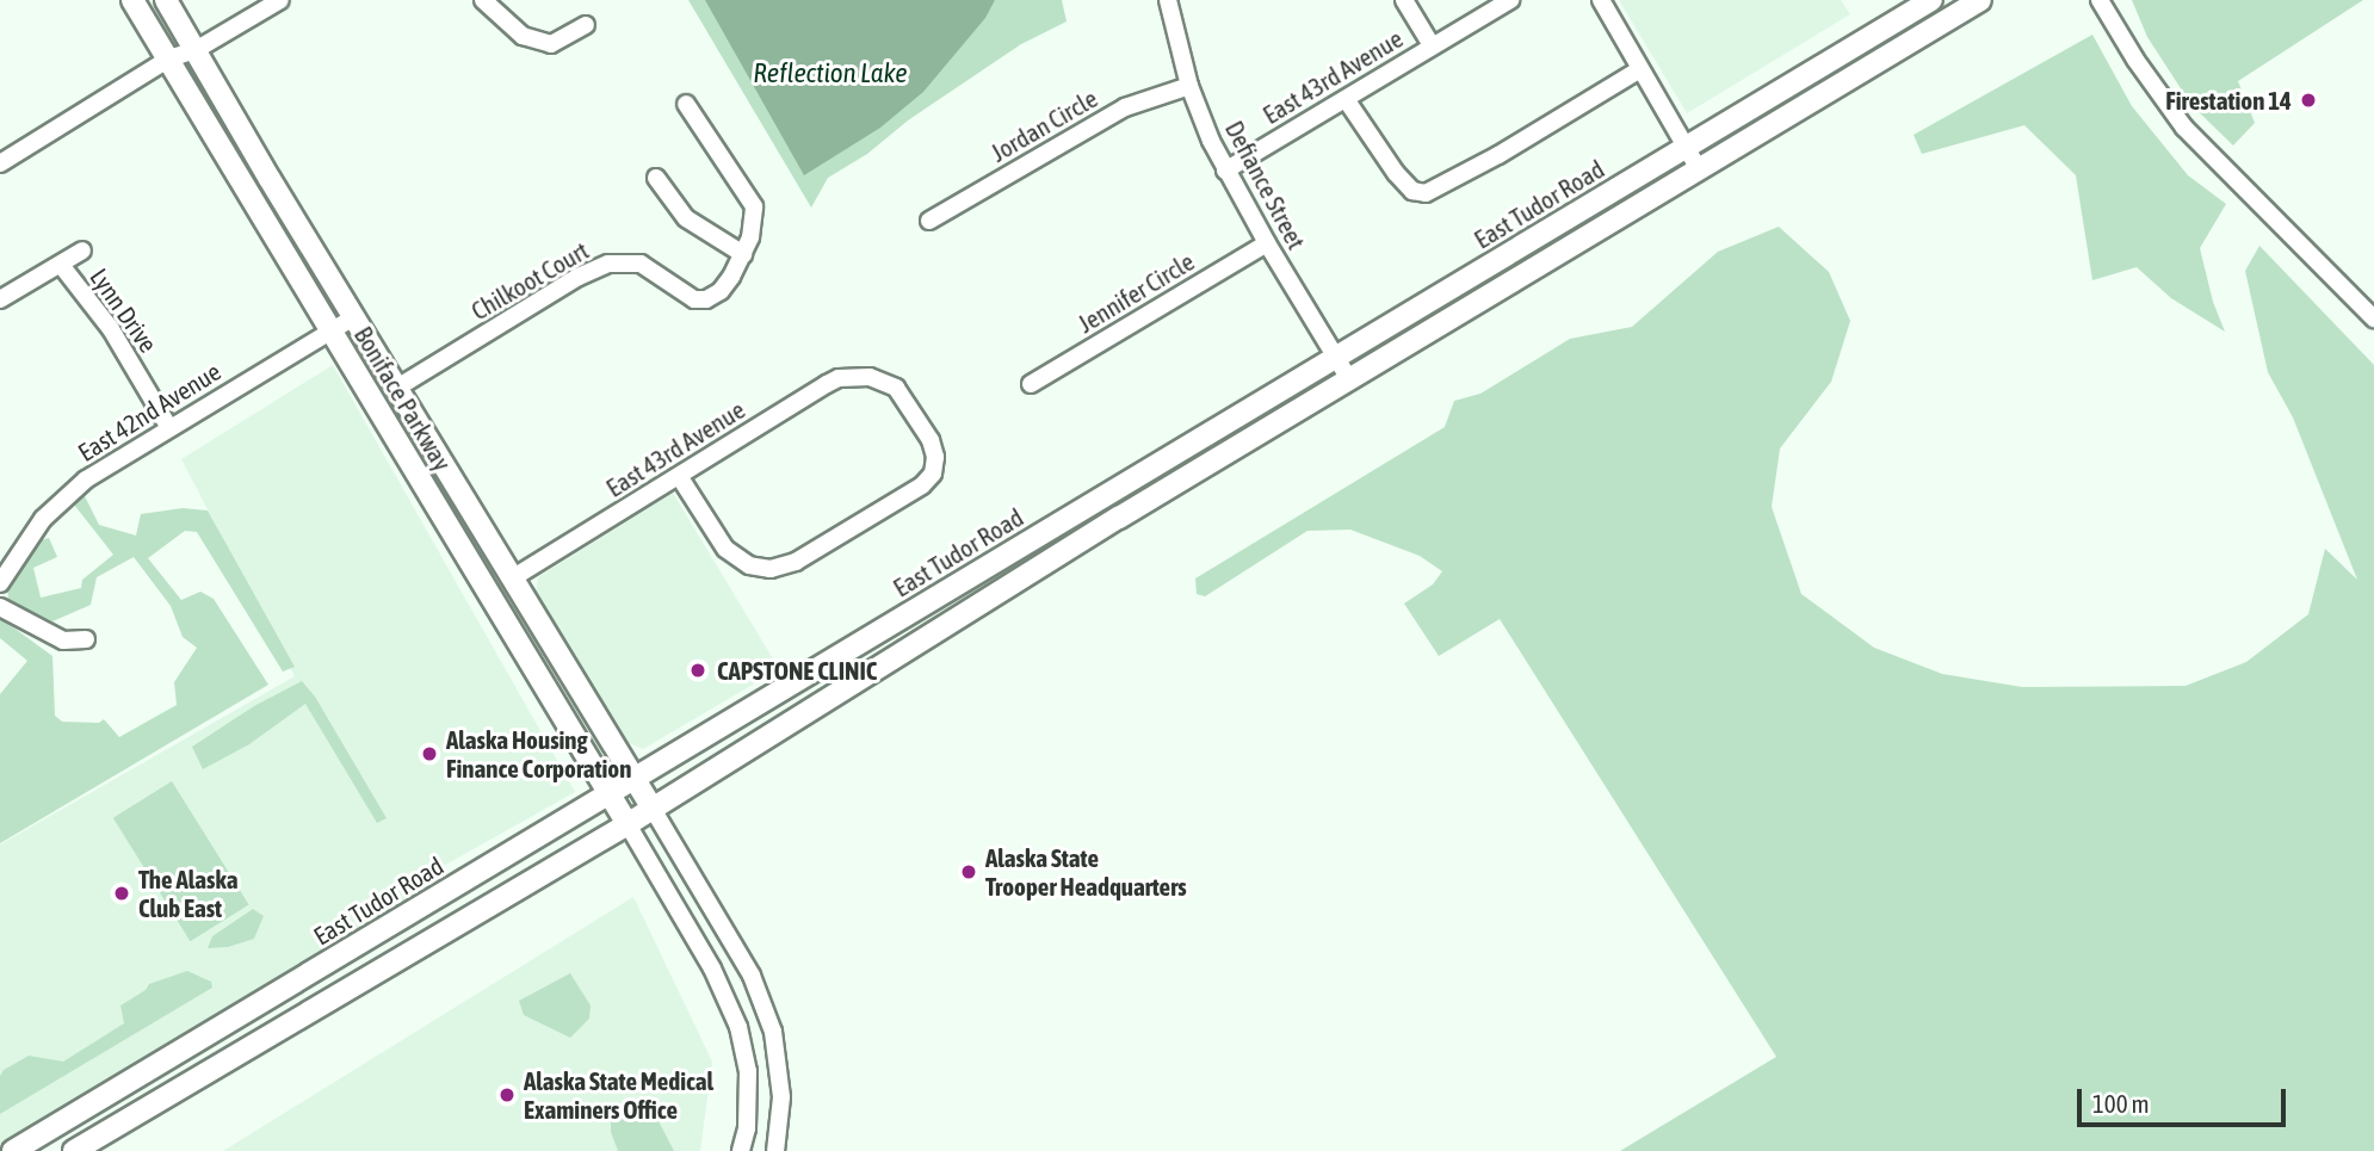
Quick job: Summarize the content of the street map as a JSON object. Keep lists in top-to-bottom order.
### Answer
{
  "streets": {
    "main road": ["East Tudor Road", "Boniface Parkway"],
    "street": [
      "East 43rd Avenue",
      "Jordan Circle",
      "Defiance Street",
      "Chilkoot Court",
      "Jennifer Circle",
      "Lynn Drive",
      "East 42nd Avenue"
    ]
  },
  "crossings": [
    ["East 43rd Avenue", "Defiance Street"],
    ["East 43rd Avenue", "Boniface Parkway"],
    ["Jordan Circle", "Defiance Street"],
    ["Defiance Street", "East Tudor Road"],
    ["Defiance Street", "Jennifer Circle"],
    ["East Tudor Road", "Boniface Parkway"],
    ["Chilkoot Court", "Boniface Parkway"],
    ["Lynn Drive", "East 42nd Avenue"],
    ["Boniface Parkway", "East 42nd Avenue"]
  ],
  "water": ["Reflection Lake"],
  "places": [
    "Firestation 14",
    "CAPSTONE CLINIC",
    "Alaska Housing Finance Corporation",
    "Alaska State Trooper Headquarters",
    "The Alaska Club East",
    "Alaska State Medical Examiners Office"
  ],
  "scale_bar": "100 m"
}
